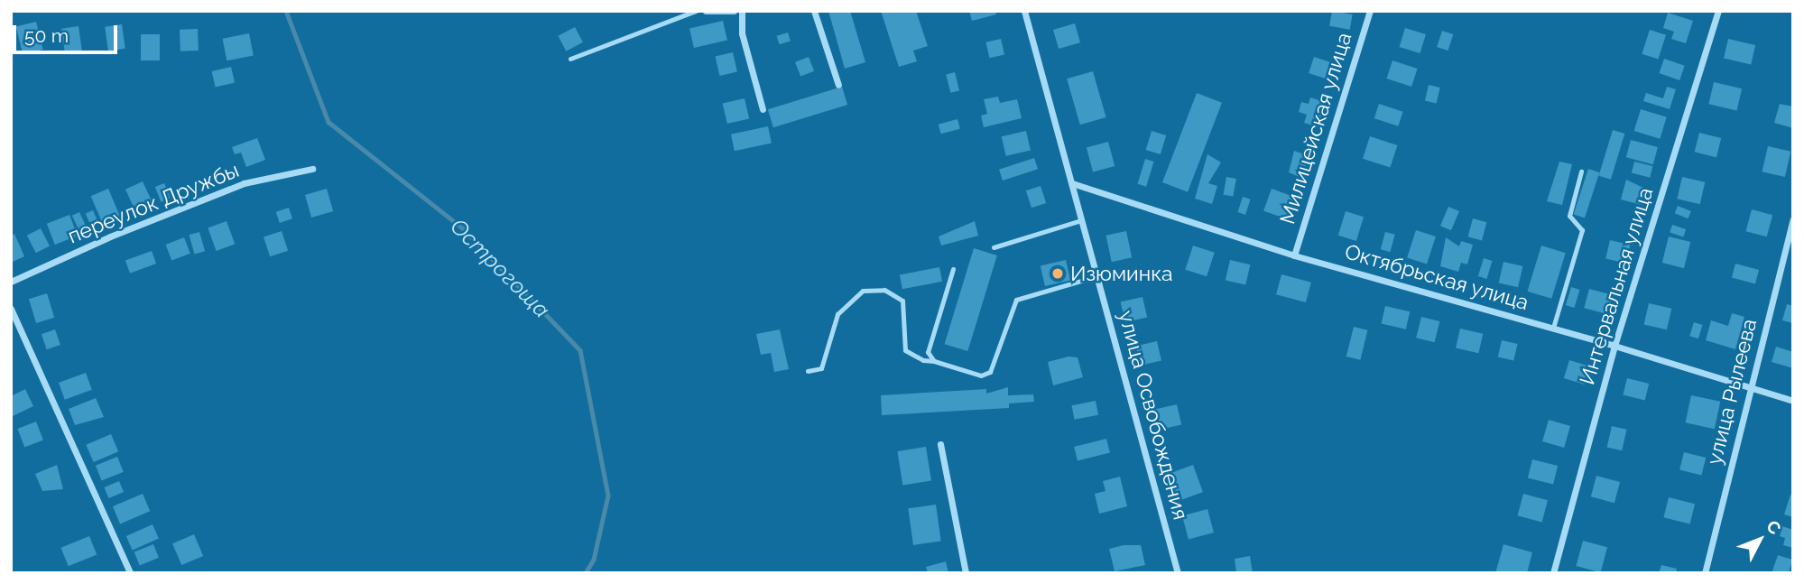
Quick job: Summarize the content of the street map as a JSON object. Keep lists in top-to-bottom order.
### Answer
{
  "streets": {
    "street": [
      "Милицейская улица",
      "переулок Дружбы",
      "Октябрьская улица",
      "Интервальная улица",
      "улица Рылеева",
      "улица Освобождения"
    ]
  },
  "crossings": [
    ["Милицейская улица", "Октябрьская улица"],
    ["Октябрьская улица", "Интервальная улица"],
    ["Октябрьская улица", "улица Рылеева"],
    ["Октябрьская улица", "улица Освобождения"]
  ],
  "water": ["Острогоща"],
  "places": ["Изюминка"],
  "scale_bar": "50 m",
  "north": "top right"
}
